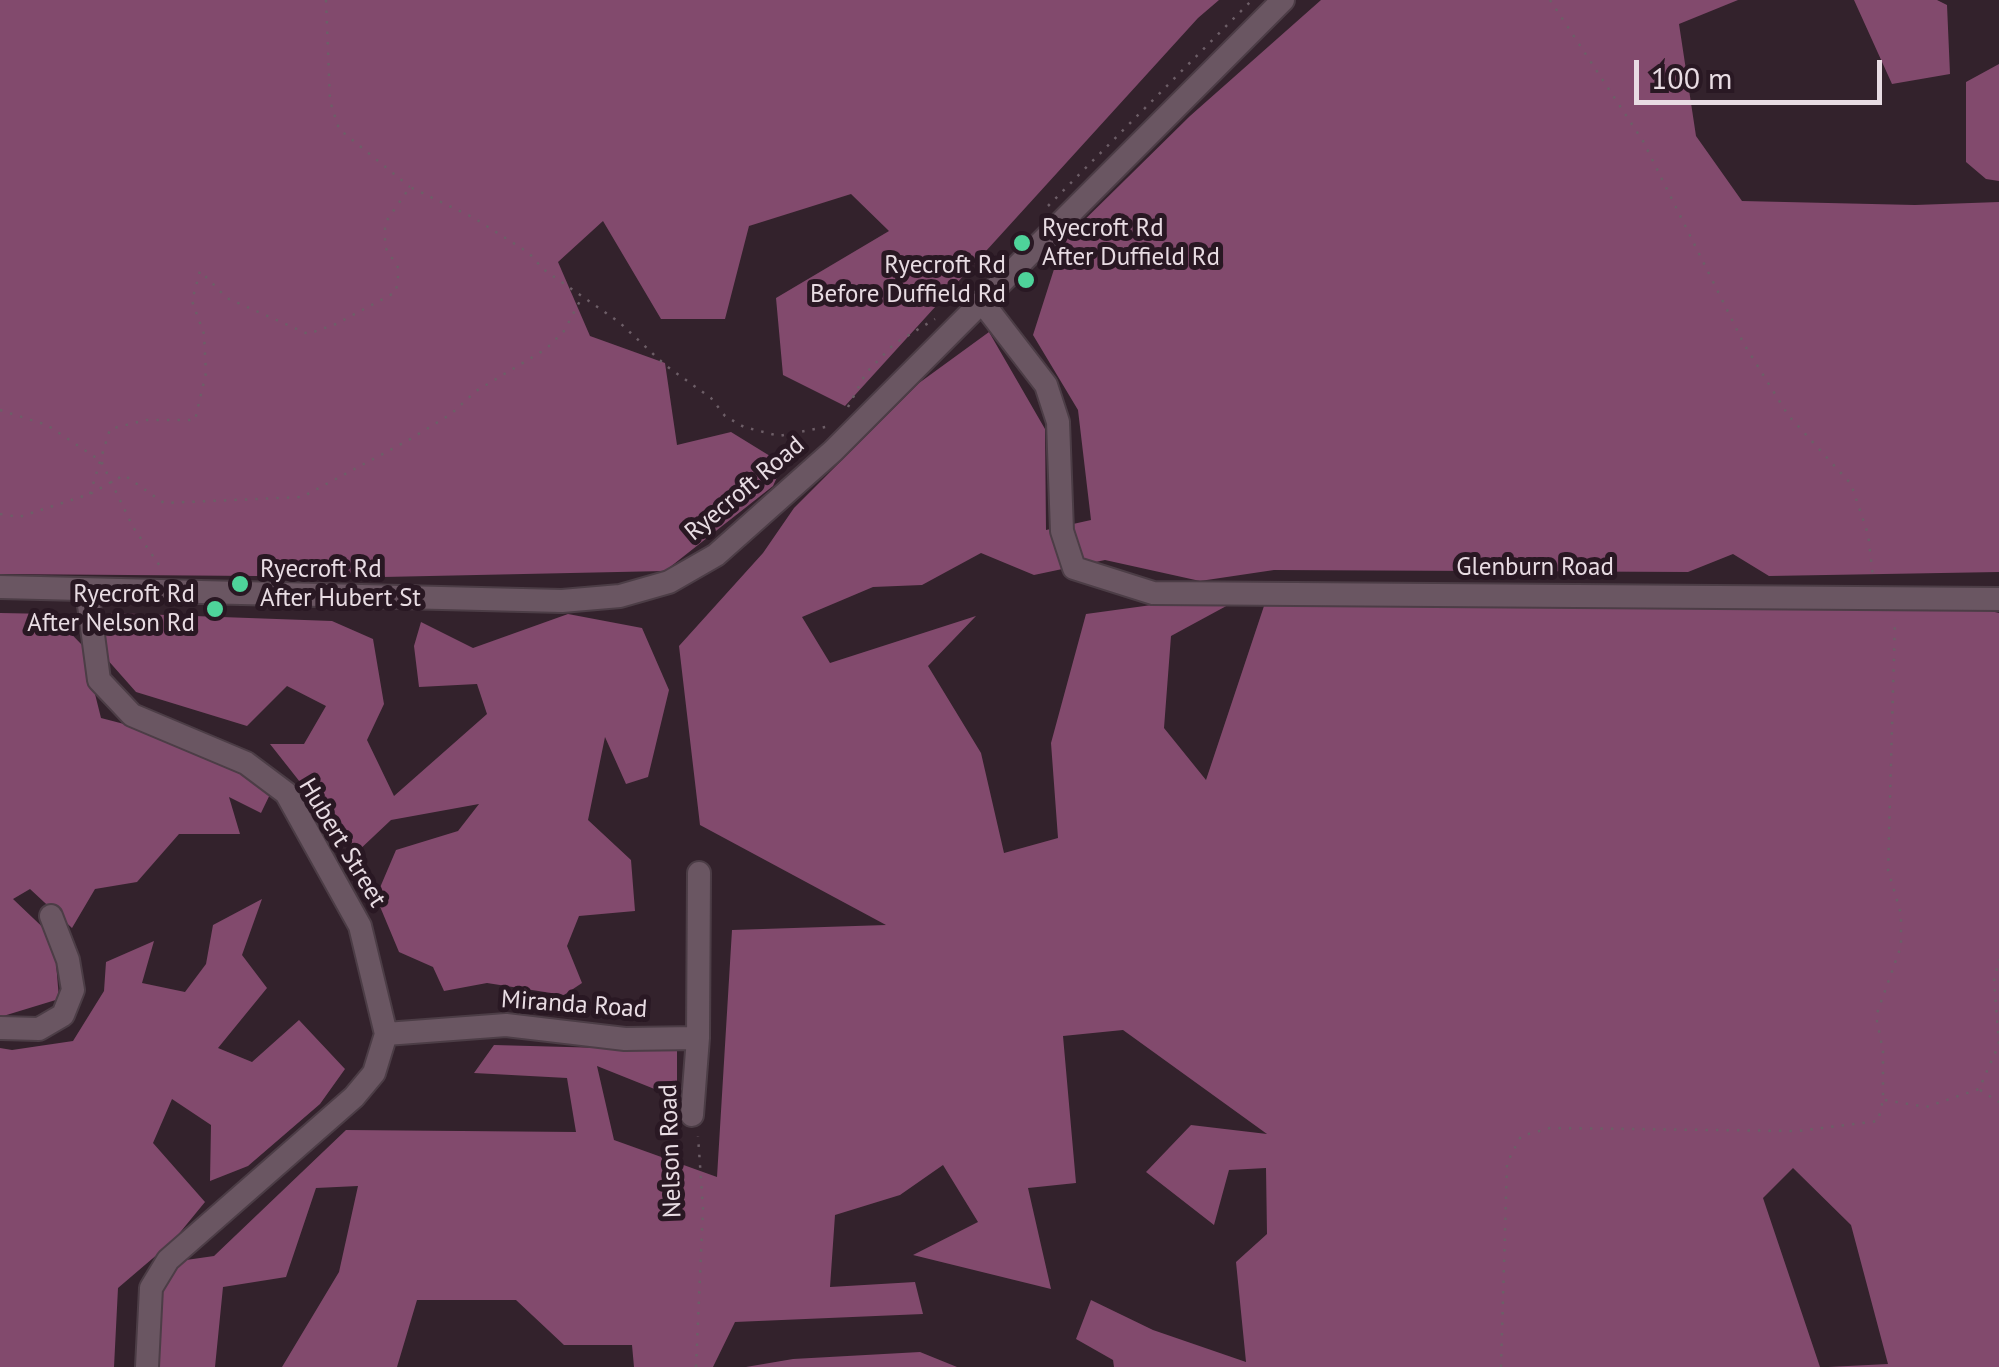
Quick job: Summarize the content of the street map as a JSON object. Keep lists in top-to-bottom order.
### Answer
{
  "streets": {
    "street": [
      "Ryecroft Road",
      "Glenburn Road",
      "Hubert Street",
      "Miranda Road",
      "Nelson Road"
    ]
  },
  "crossings": [
    ["Ryecroft Road", "Glenburn Road"],
    ["Ryecroft Road", "Hubert Street"],
    ["Hubert Street", "Miranda Road"],
    ["Miranda Road", "Nelson Road"]
  ],
  "places": [
    "Ryecroft Rd After Duffield Rd",
    "Ryecroft Rd Before Duffield Rd",
    "Ryecroft Rd After Hubert St",
    "Ryecroft Rd After Nelson Rd"
  ],
  "scale_bar": "100 m"
}
